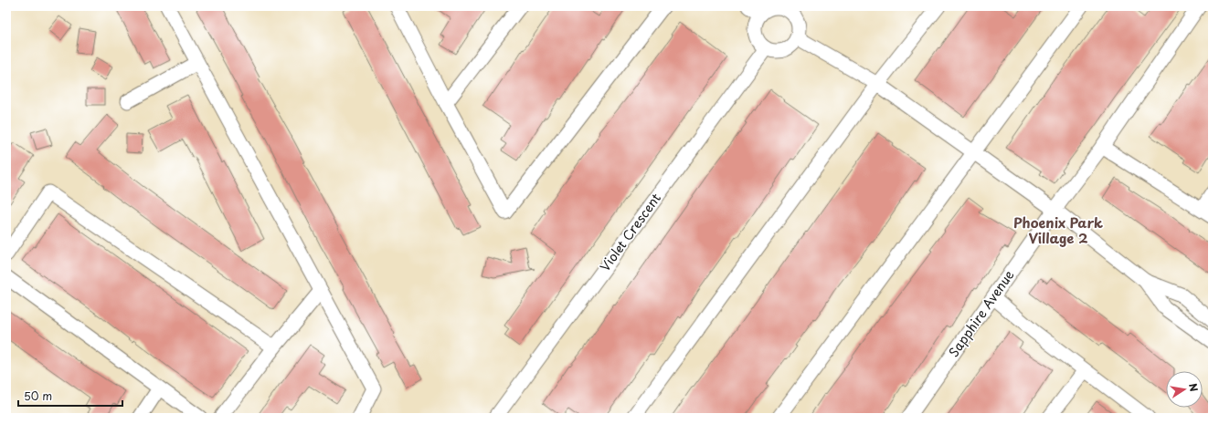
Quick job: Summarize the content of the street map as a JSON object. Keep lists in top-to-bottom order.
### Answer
{
  "streets": {
    "street": ["Violet Crescent", "Sapphire Avenue"]
  },
  "districts": ["Phoenix Park Village 2"],
  "scale_bar": "50 m",
  "north": "right"
}
